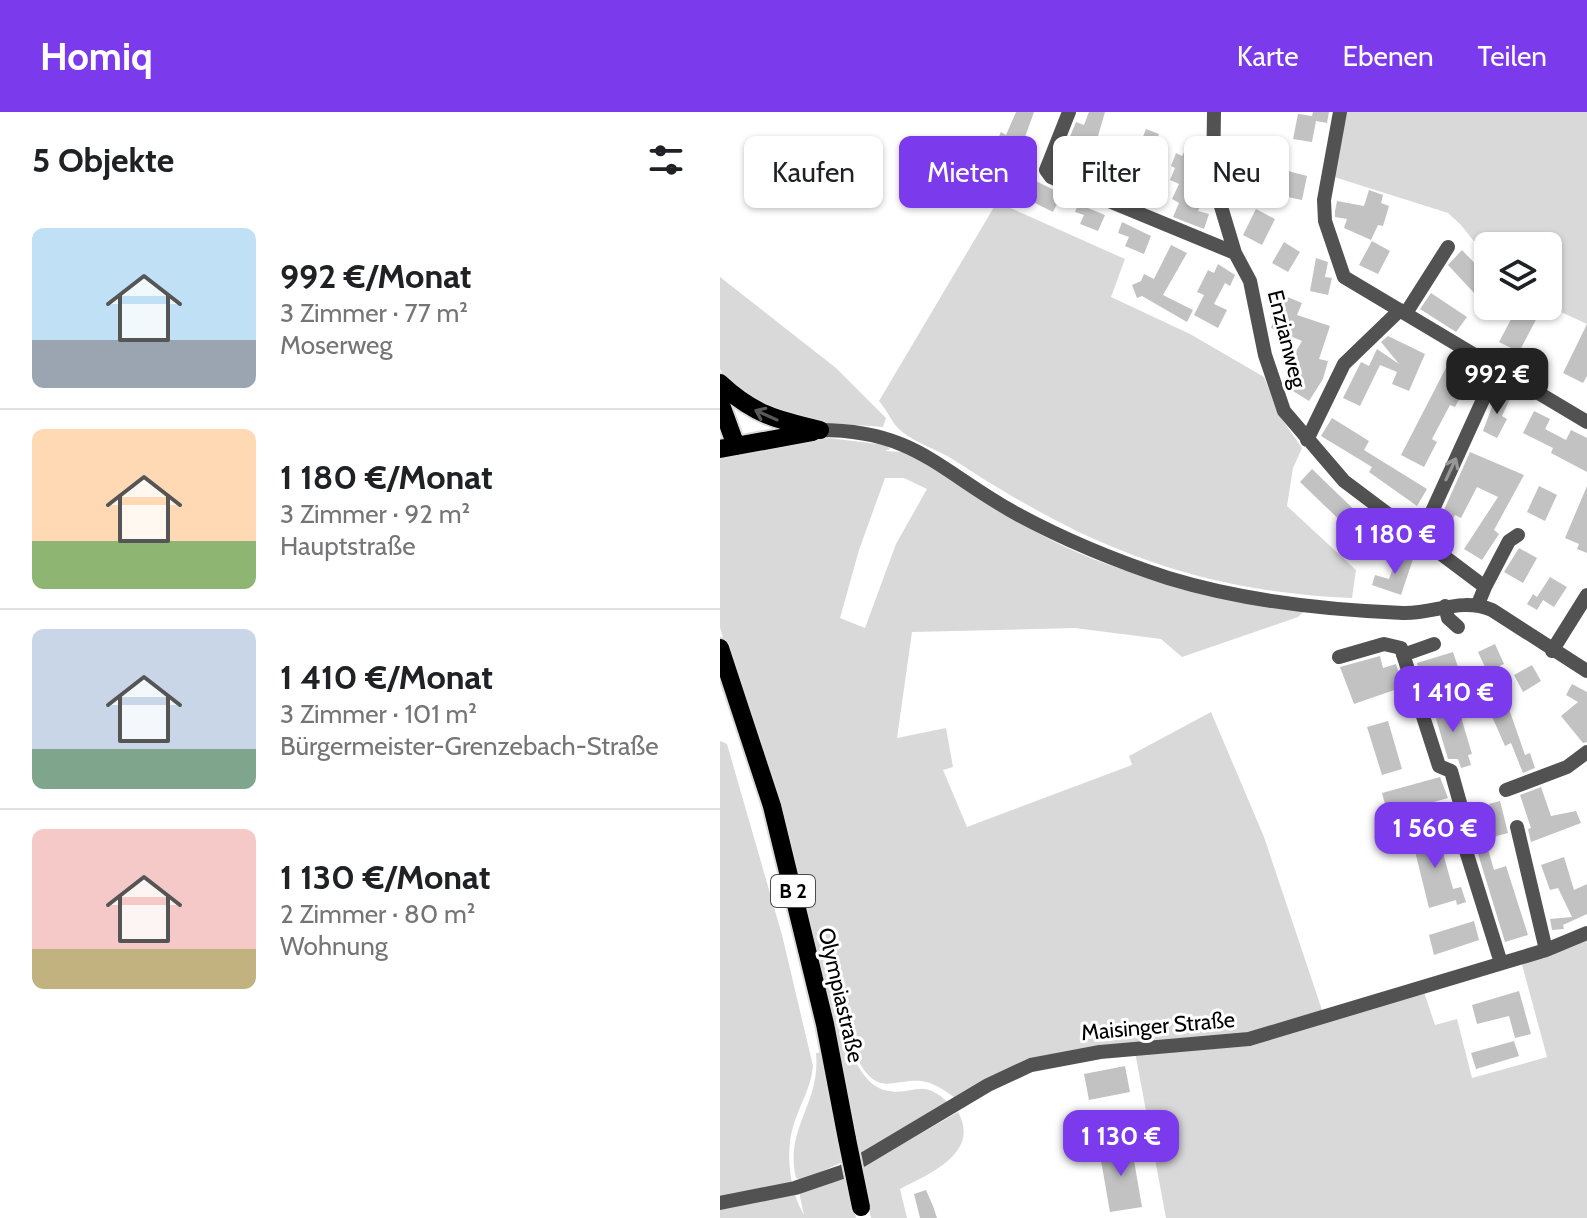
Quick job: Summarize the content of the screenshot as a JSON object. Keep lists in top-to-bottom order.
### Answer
{
  "streets": {
    "main road": ["B 2", "Olympiastraße"],
    "street": ["Enzianweg", "Maisinger Straße"]
  },
  "page": {
    "header": "Homiq",
    "nav": ["Karte", "Ebenen", "Teilen"],
    "heading": "5 Objekte",
    "chip": [
      "Kaufen",
      "Mieten",
      "Filter",
      "Neu"
    ],
    "list": [
      {
        "name": "992 €/Monat",
        "note": "3 Zimmer · 77 m² · Moserweg"
      },
      {
        "name": "1 180 €/Monat",
        "note": "3 Zimmer · 92 m² · Hauptstraße"
      },
      {
        "name": "1 410 €/Monat",
        "note": "3 Zimmer · 101 m² · Bürgermeister-Grenzebach-Straße"
      },
      {
        "name": "1 130 €/Monat",
        "note": "2 Zimmer · 80 m² · Wohnung"
      }
    ],
    "price": [
      "992 €",
      "1 180 €",
      "1 410 €",
      "1 560 €",
      "1 130 €"
    ]
  }
}
